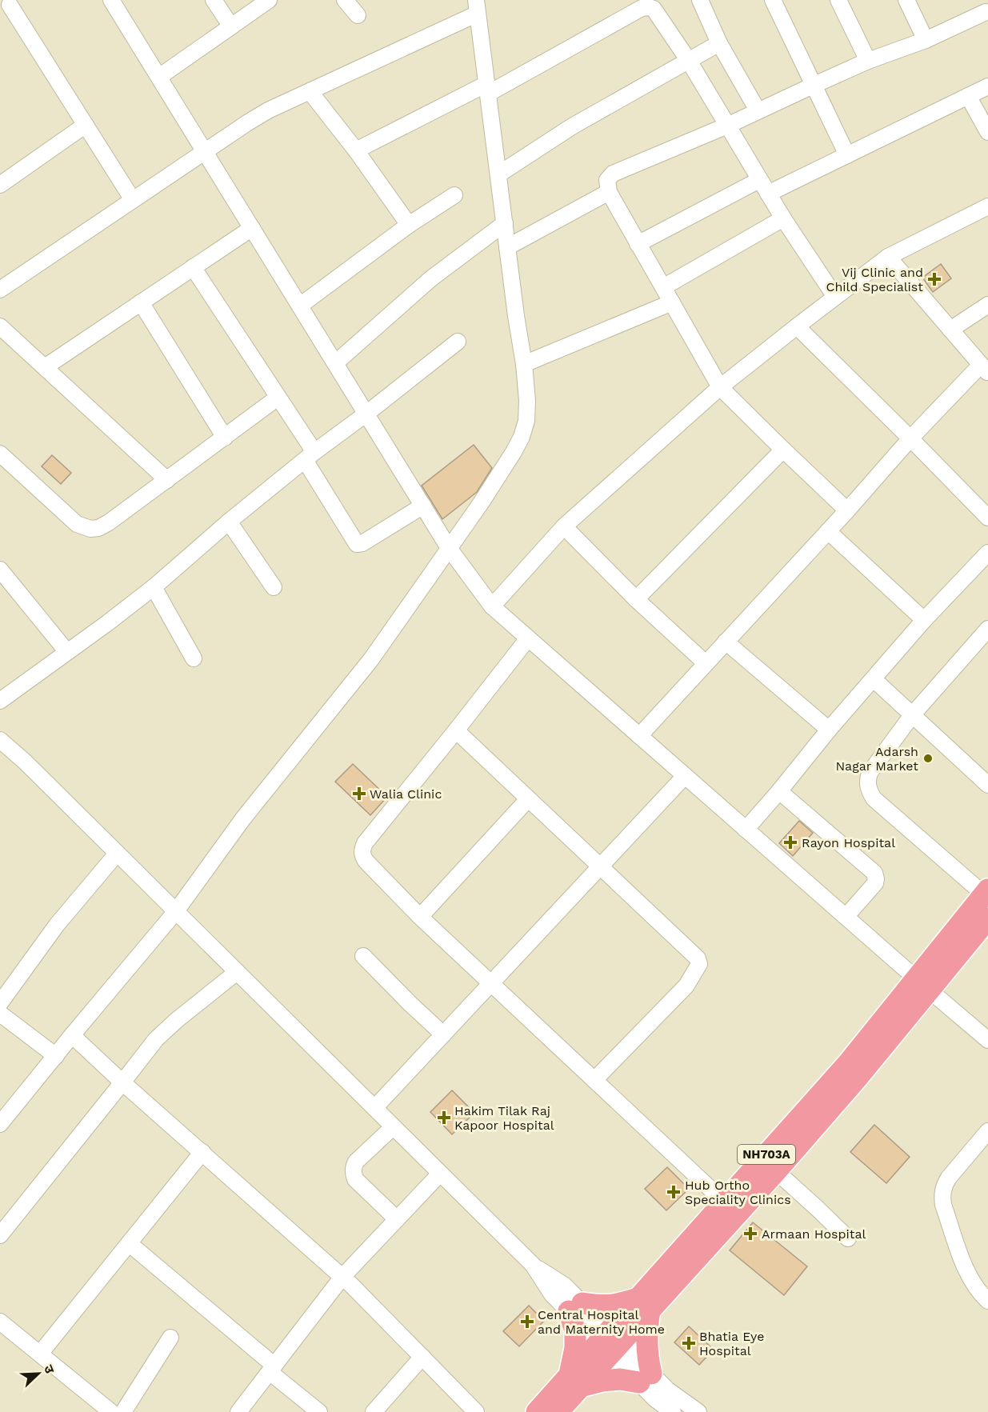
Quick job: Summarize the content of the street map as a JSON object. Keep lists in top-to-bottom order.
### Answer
{
  "streets": {
    "highway": ["NH703A"]
  },
  "places": {
    "health": [
      "Vij Clinic and Child Specialist",
      "Walia Clinic",
      "Rayon Hospital",
      "Hakim Tilak Raj Kapoor Hospital",
      "Hub Ortho Speciality Clinics",
      "Armaan Hospital",
      "Central Hospital and Maternity Home",
      "Bhatia Eye Hospital"
    ],
    "other": ["Adarsh Nagar Market"]
  },
  "north": "top right"
}
